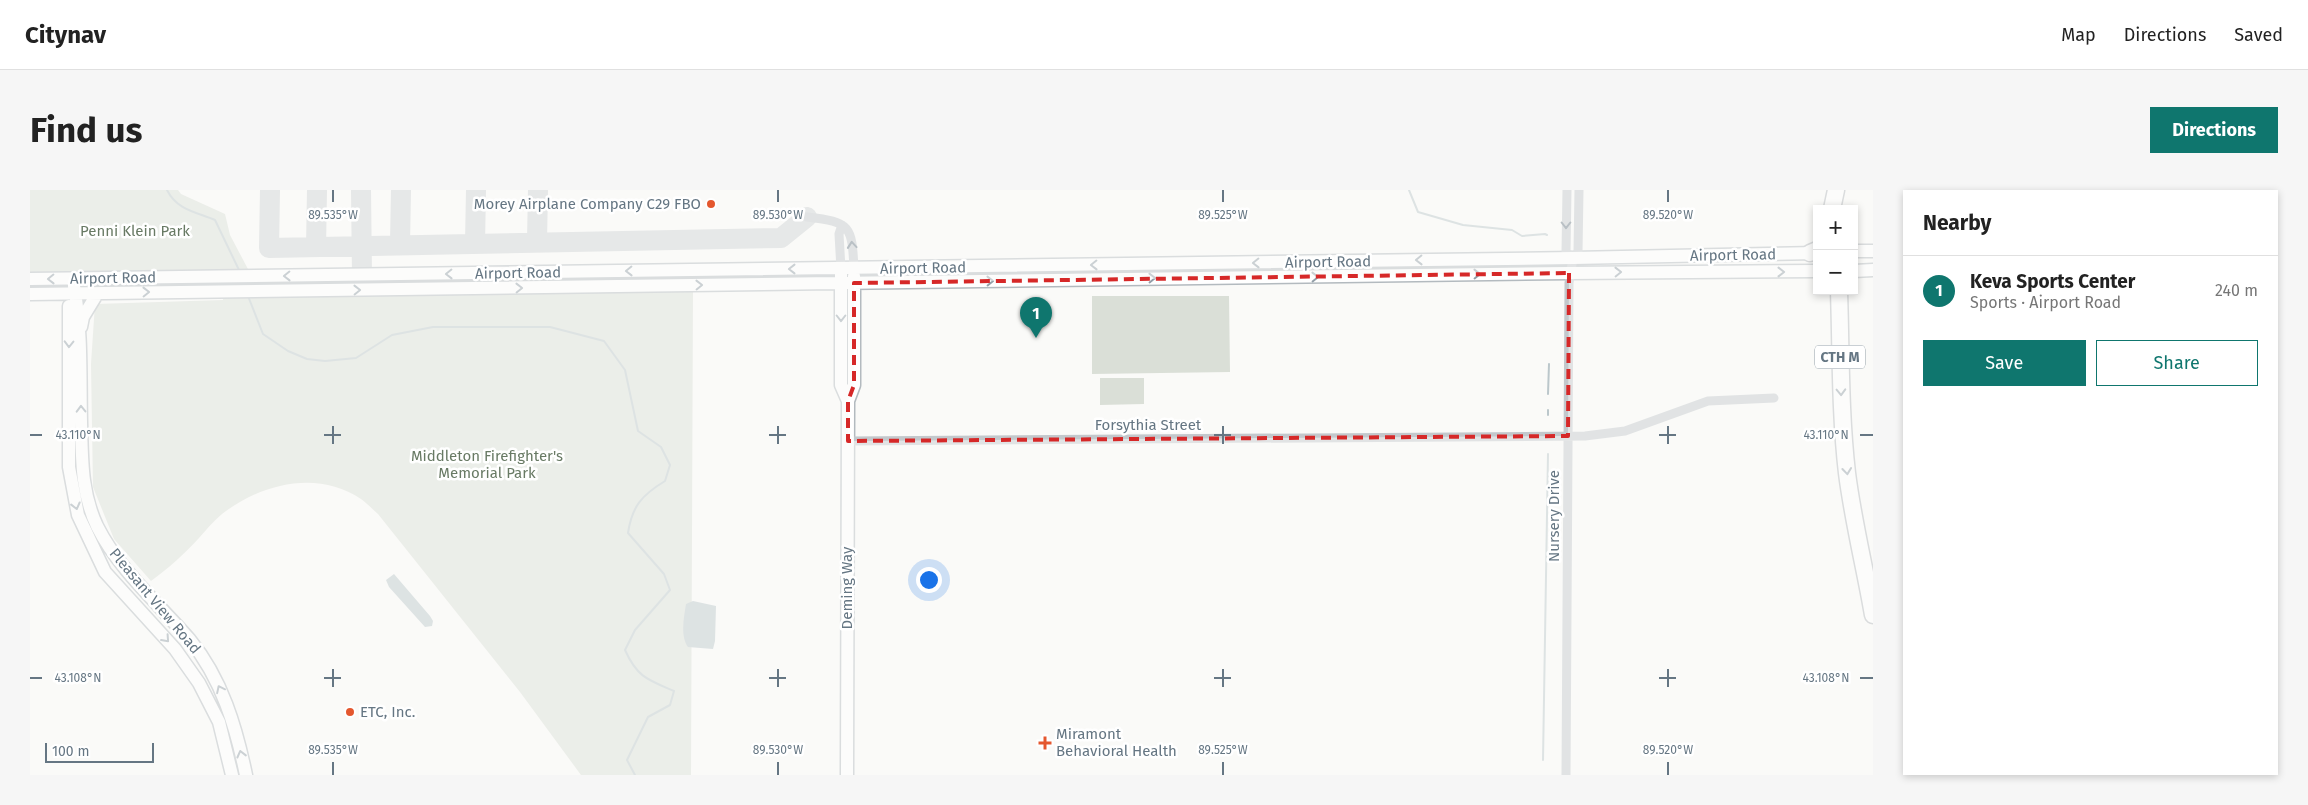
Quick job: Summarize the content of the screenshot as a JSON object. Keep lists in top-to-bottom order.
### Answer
{
  "streets": {
    "highway": ["CTH M"],
    "street": [
      "Airport Road",
      "Forsythia Street",
      "Nursery Drive",
      "Deming Way",
      "Pleasant View Road"
    ]
  },
  "crossings": [
    ["Airport Road", "Nursery Drive"],
    ["Airport Road", "Deming Way"],
    ["Airport Road", "Pleasant View Road"],
    ["Forsythia Street", "Nursery Drive"],
    ["Forsythia Street", "Deming Way"]
  ],
  "parks": ["Penni Klein Park", "Middleton Firefighter's Memorial Park"],
  "places": {
    "other": ["Morey Airplane Company C29 FBO", "ETC, Inc."],
    "health": ["Miramont Behavioral Health"]
  },
  "scale_bar": "100 m",
  "page": {
    "header": "Citynav",
    "nav": ["Map", "Directions", "Saved"],
    "buttons": [
      "Directions",
      ["Save", "Share"]
    ],
    "title": "Find us",
    "heading": "Nearby",
    "map_buttons": ["+", "−"],
    "list": [
      {
        "mark": "1",
        "name": "Keva Sports Center",
        "note": "Sports · Airport Road",
        "value": "240 m"
      }
    ],
    "pins": "1",
    "scale": "100 m"
  },
  "coordinates": [
    "89.535°W",
    "89.530°W",
    "89.525°W",
    "89.520°W",
    "43.110°N",
    "43.108°N"
  ]
}
